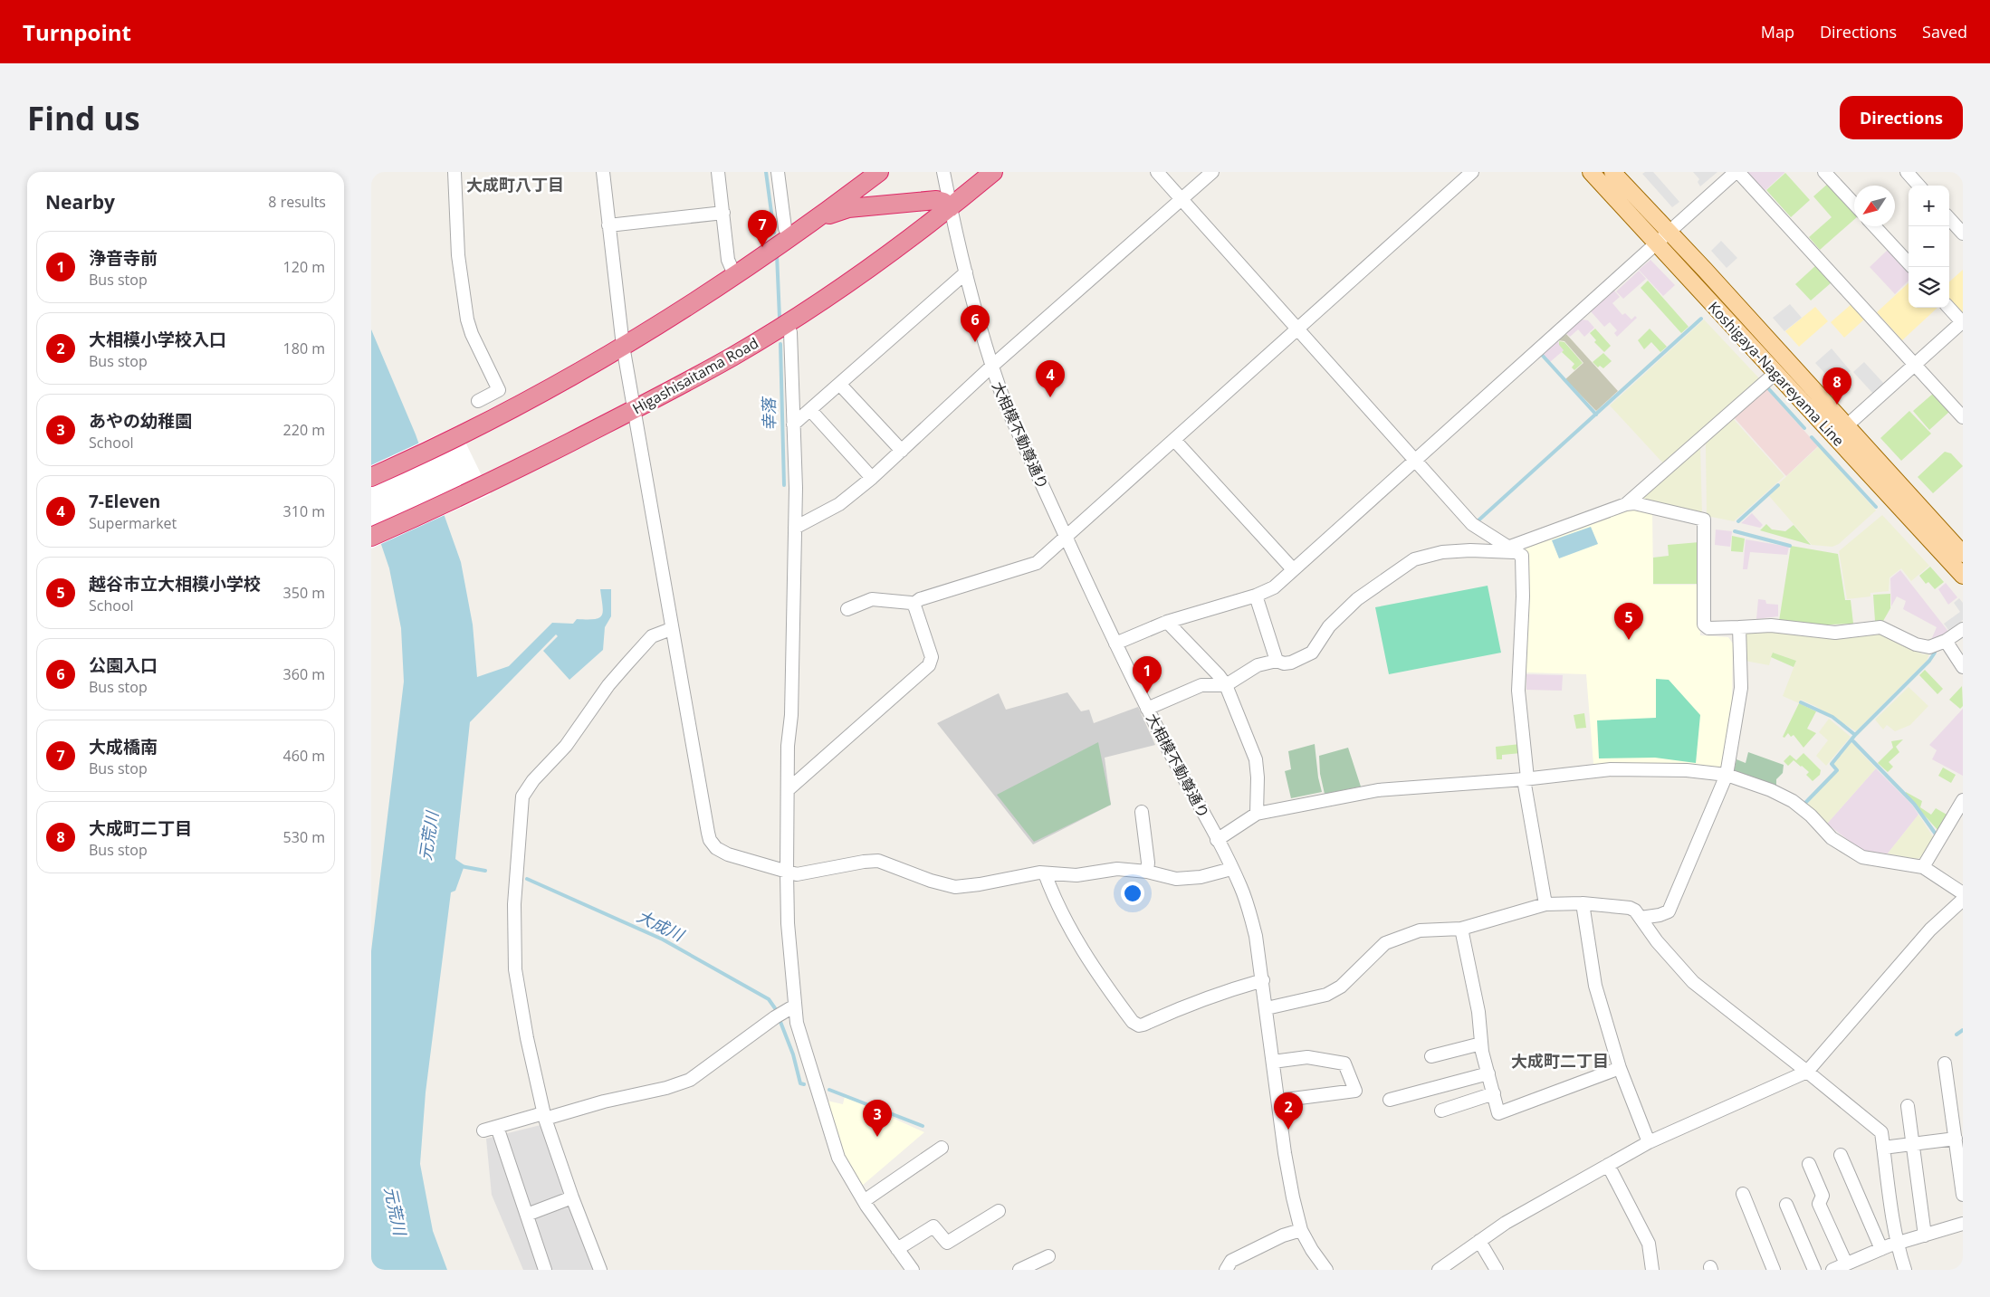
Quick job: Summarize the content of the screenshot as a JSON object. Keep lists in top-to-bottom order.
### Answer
{
  "streets": {
    "highway": ["Higashisaitama Road"],
    "main road": ["Koshigaya-Nagareyama Line"],
    "street": ["大相模不動尊通り"]
  },
  "crossings": [
    ["Higashisaitama Road", "大相模不動尊通り"]
  ],
  "districts": ["大成町八丁目", "大成町二丁目"],
  "water": ["幸落", "元荒川", "大成川"],
  "north": "bottom left",
  "page": {
    "header": "Turnpoint",
    "nav": ["Map", "Directions", "Saved"],
    "buttons": "Directions",
    "title": "Find us",
    "heading": ["Nearby", "8 results"],
    "map_buttons": ["+", "−"],
    "pins": [
      "7",
      "6",
      "4",
      "8",
      "5",
      "1",
      "2",
      "3"
    ],
    "list": [
      {
        "mark": "1",
        "name": "浄音寺前",
        "note": "Bus stop",
        "value": "120 m"
      },
      {
        "mark": "2",
        "name": "大相模小学校入口",
        "note": "Bus stop",
        "value": "180 m"
      },
      {
        "mark": "3",
        "name": "あやの幼稚園",
        "note": "School",
        "value": "220 m"
      },
      {
        "mark": "4",
        "name": "7-Eleven",
        "note": "Supermarket",
        "value": "310 m"
      },
      {
        "mark": "5",
        "name": "越谷市立大相模小学校",
        "note": "School",
        "value": "350 m"
      },
      {
        "mark": "6",
        "name": "公園入口",
        "note": "Bus stop",
        "value": "360 m"
      },
      {
        "mark": "7",
        "name": "大成橋南",
        "note": "Bus stop",
        "value": "460 m"
      },
      {
        "mark": "8",
        "name": "大成町二丁目",
        "note": "Bus stop",
        "value": "530 m"
      }
    ]
  }
}
